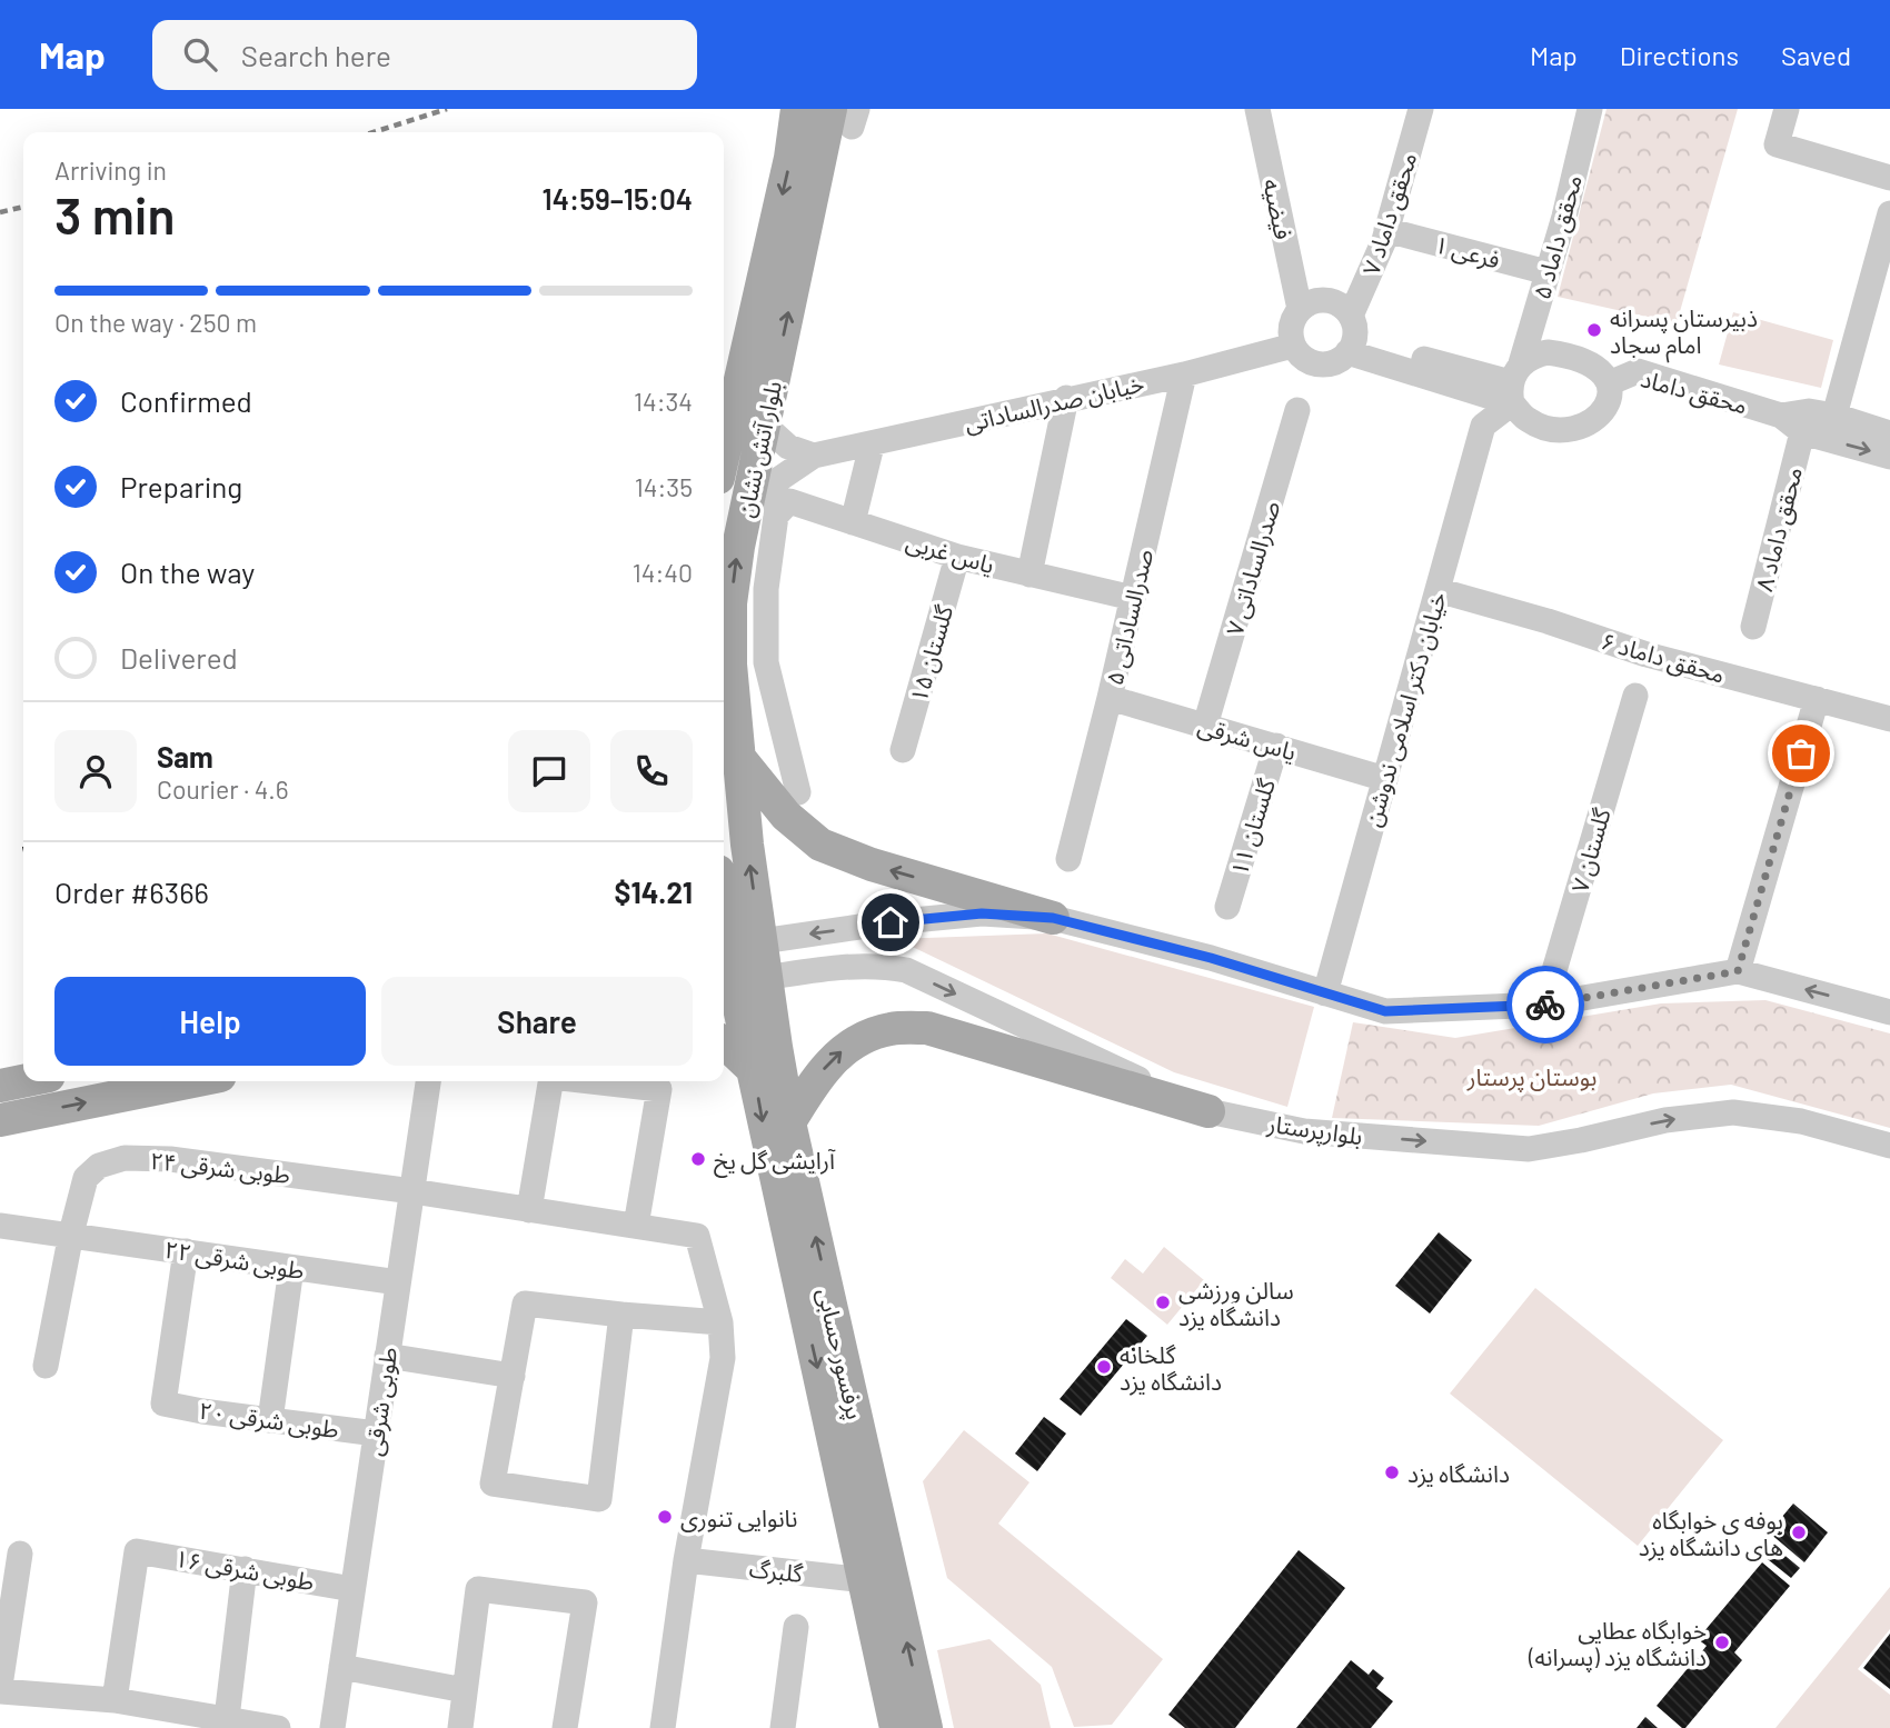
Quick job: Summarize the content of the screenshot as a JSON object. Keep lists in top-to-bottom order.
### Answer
{
  "streets": {
    "main road": ["بلوار آتش نشان", "پرفسور حسابی"],
    "street": [
      "فیضیه",
      "محقق داماد ۷",
      "محقق داماد ۵",
      "فرعی ۱",
      "محقق داماد",
      "خیابان صدرالساداتی",
      "محقق داماد ۸",
      "یاس غربی",
      "صدرالساداتی ۷",
      "صدرالساداتی ۵",
      "گلستان ۱۵",
      "محقق داماد ۶",
      "خيابان دکتر اسلامی ندوشن",
      "یاس شرقی",
      "گلستان ۱۱",
      "گلستان ۷",
      "بلوارپرستار",
      "طوبی شرقی ۲۴",
      "طوبی شرقی ۲۲",
      "طوبی شرقی",
      "طوبی شرقی ۲۰",
      "طوبی شرقی ۱۶",
      "گلبرگ"
    ]
  },
  "crossings": [
    ["فیضیه", "محقق داماد ۷"],
    ["فیضیه", "خیابان صدرالساداتی"],
    ["محقق داماد ۷", "فرعی ۱"],
    ["محقق داماد ۷", "خیابان صدرالساداتی"],
    ["محقق داماد ۵", "فرعی ۱"],
    ["محقق داماد ۵", "محقق داماد"],
    ["محقق داماد ۵", "خيابان دکتر اسلامی ندوشن"],
    ["محقق داماد", "محقق داماد ۸"],
    ["محقق داماد", "خيابان دکتر اسلامی ندوشن"],
    ["خیابان صدرالساداتی", "صدرالساداتی ۵"],
    ["بلوار آتش نشان", "بلوارپرستار"],
    ["بلوار آتش نشان", "پرفسور حسابی"],
    ["یاس غربی", "صدرالساداتی ۵"],
    ["یاس غربی", "گلستان ۱۵"],
    ["صدرالساداتی ۷", "یاس شرقی"],
    ["صدرالساداتی ۵", "یاس شرقی"],
    ["محقق داماد ۶", "خيابان دکتر اسلامی ندوشن"],
    ["خيابان دکتر اسلامی ندوشن", "یاس شرقی"],
    ["یاس شرقی", "گلستان ۱۱"],
    ["بلوارپرستار", "پرفسور حسابی"],
    ["طوبی شرقی ۲۴", "طوبی شرقی ۲۲"],
    ["طوبی شرقی ۲۴", "طوبی شرقی"],
    ["طوبی شرقی ۲۲", "طوبی شرقی"],
    ["طوبی شرقی ۲۲", "طوبی شرقی ۲۰"],
    ["پرفسور حسابی", "گلبرگ"],
    ["طوبی شرقی", "طوبی شرقی ۲۰"],
    ["طوبی شرقی", "طوبی شرقی ۱۶"]
  ],
  "parks": ["بوستان پرستار"],
  "places": [
    "ذبیرستان پسرانه امام سجاد",
    "آرایشی گل یخ",
    "سالن ورزشی دانشگاه یزد",
    "گلخانه دانشگاه یزد",
    "دانشگاه یزد",
    "نانوایی تنوری",
    "بوفه ی خوابگاه های دانشگاه یزد",
    "خوابگاه عطایی (پسرانه) دانشگاه یزد"
  ],
  "page": {
    "header": "Map",
    "search": "Search here",
    "nav": ["Map", "Directions", "Saved"],
    "heading": ["3 min", "Arriving in", "14:59–15:04"],
    "panel": [
      "Sam",
      "Courier · 4.6",
      "Order #6366",
      "$14.21"
    ],
    "bar": "On the way · 250 m",
    "list": [
      ["Confirmed", "14:34"],
      ["Preparing", "14:35"],
      ["On the way", "14:40"],
      "Delivered"
    ],
    "buttons": ["Help", "Share"]
  }
}
